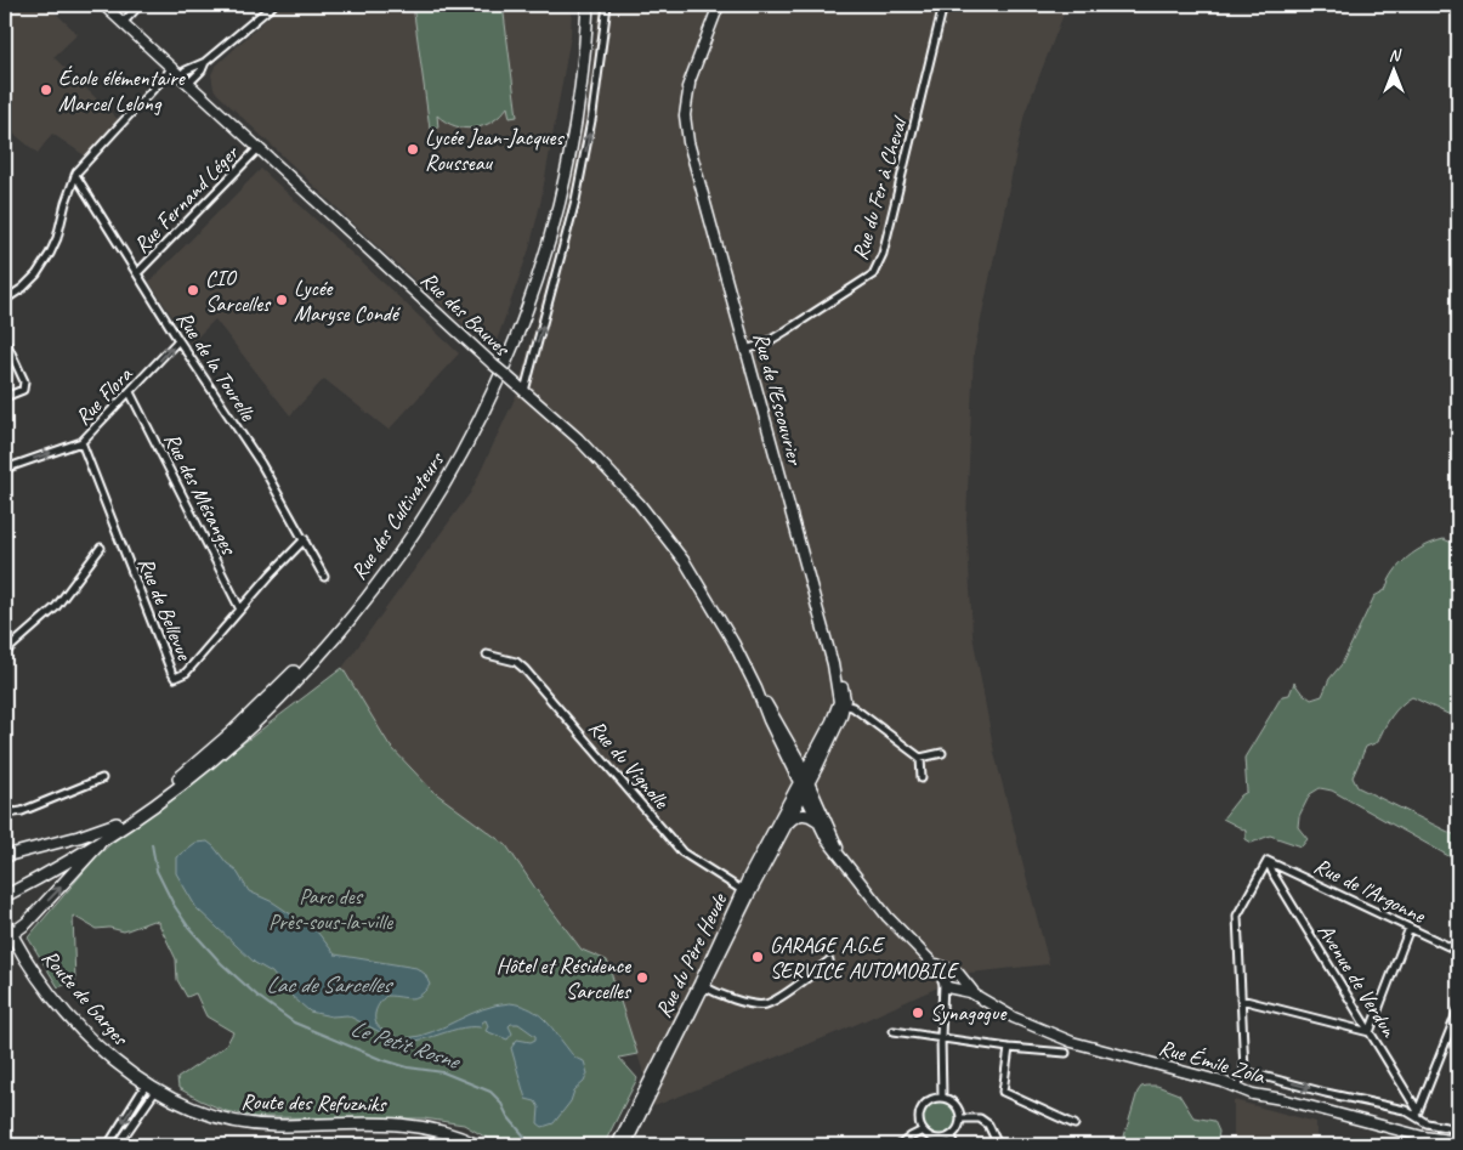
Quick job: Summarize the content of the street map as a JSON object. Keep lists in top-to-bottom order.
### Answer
{
  "streets": {
    "main road": ["Rue des Cultivateurs", "Route de Garges", "Route des Refuzniks"],
    "street": [
      "Rue du Fer à Cheval",
      "Rue Fernand Léger",
      "Rue des Bauves",
      "Rue de la Tourelle",
      "Rue Flora",
      "Rue de l'Escouvrier",
      "Rue des Mésanges",
      "Rue de Bellevue",
      "Rue du Vignolle",
      "Rue de l'Argonne",
      "Rue du Père Heude",
      "Avenue de Verdun",
      "Rue Émile Zola"
    ]
  },
  "crossings": [
    ["Rue du Fer à Cheval", "Rue de l'Escouvrier"],
    ["Rue Fernand Léger", "Rue des Bauves"],
    ["Rue Fernand Léger", "Rue de la Tourelle"],
    ["Rue des Bauves", "Rue du Père Heude"],
    ["Rue de la Tourelle", "Rue Flora"],
    ["Rue de la Tourelle", "Rue de Bellevue"],
    ["Rue Flora", "Rue des Mésanges"],
    ["Rue Flora", "Rue de Bellevue"],
    ["Rue des Mésanges", "Rue de Bellevue"],
    ["Rue du Vignolle", "Rue du Père Heude"],
    ["Rue de l'Argonne", "Avenue de Verdun"],
    ["Route de Garges", "Route des Refuzniks"]
  ],
  "one_way": ["Rue Flora"],
  "water": ["Lac de Sarcelles", "Le Petit Rosne"],
  "parks": ["Parc des Près-sous-la-ville"],
  "places": [
    "École élémentaire Marcel Lelong",
    "Lycée Jean-Jacques Rousseau",
    "CIO Sarcelles",
    "Lycée Maryse Condé",
    "GARAGE A.G.E SERVICE AUTOMOBILE",
    "Hôtel et Résidence Sarcelles",
    "Synagogue"
  ],
  "north": "top"
}
